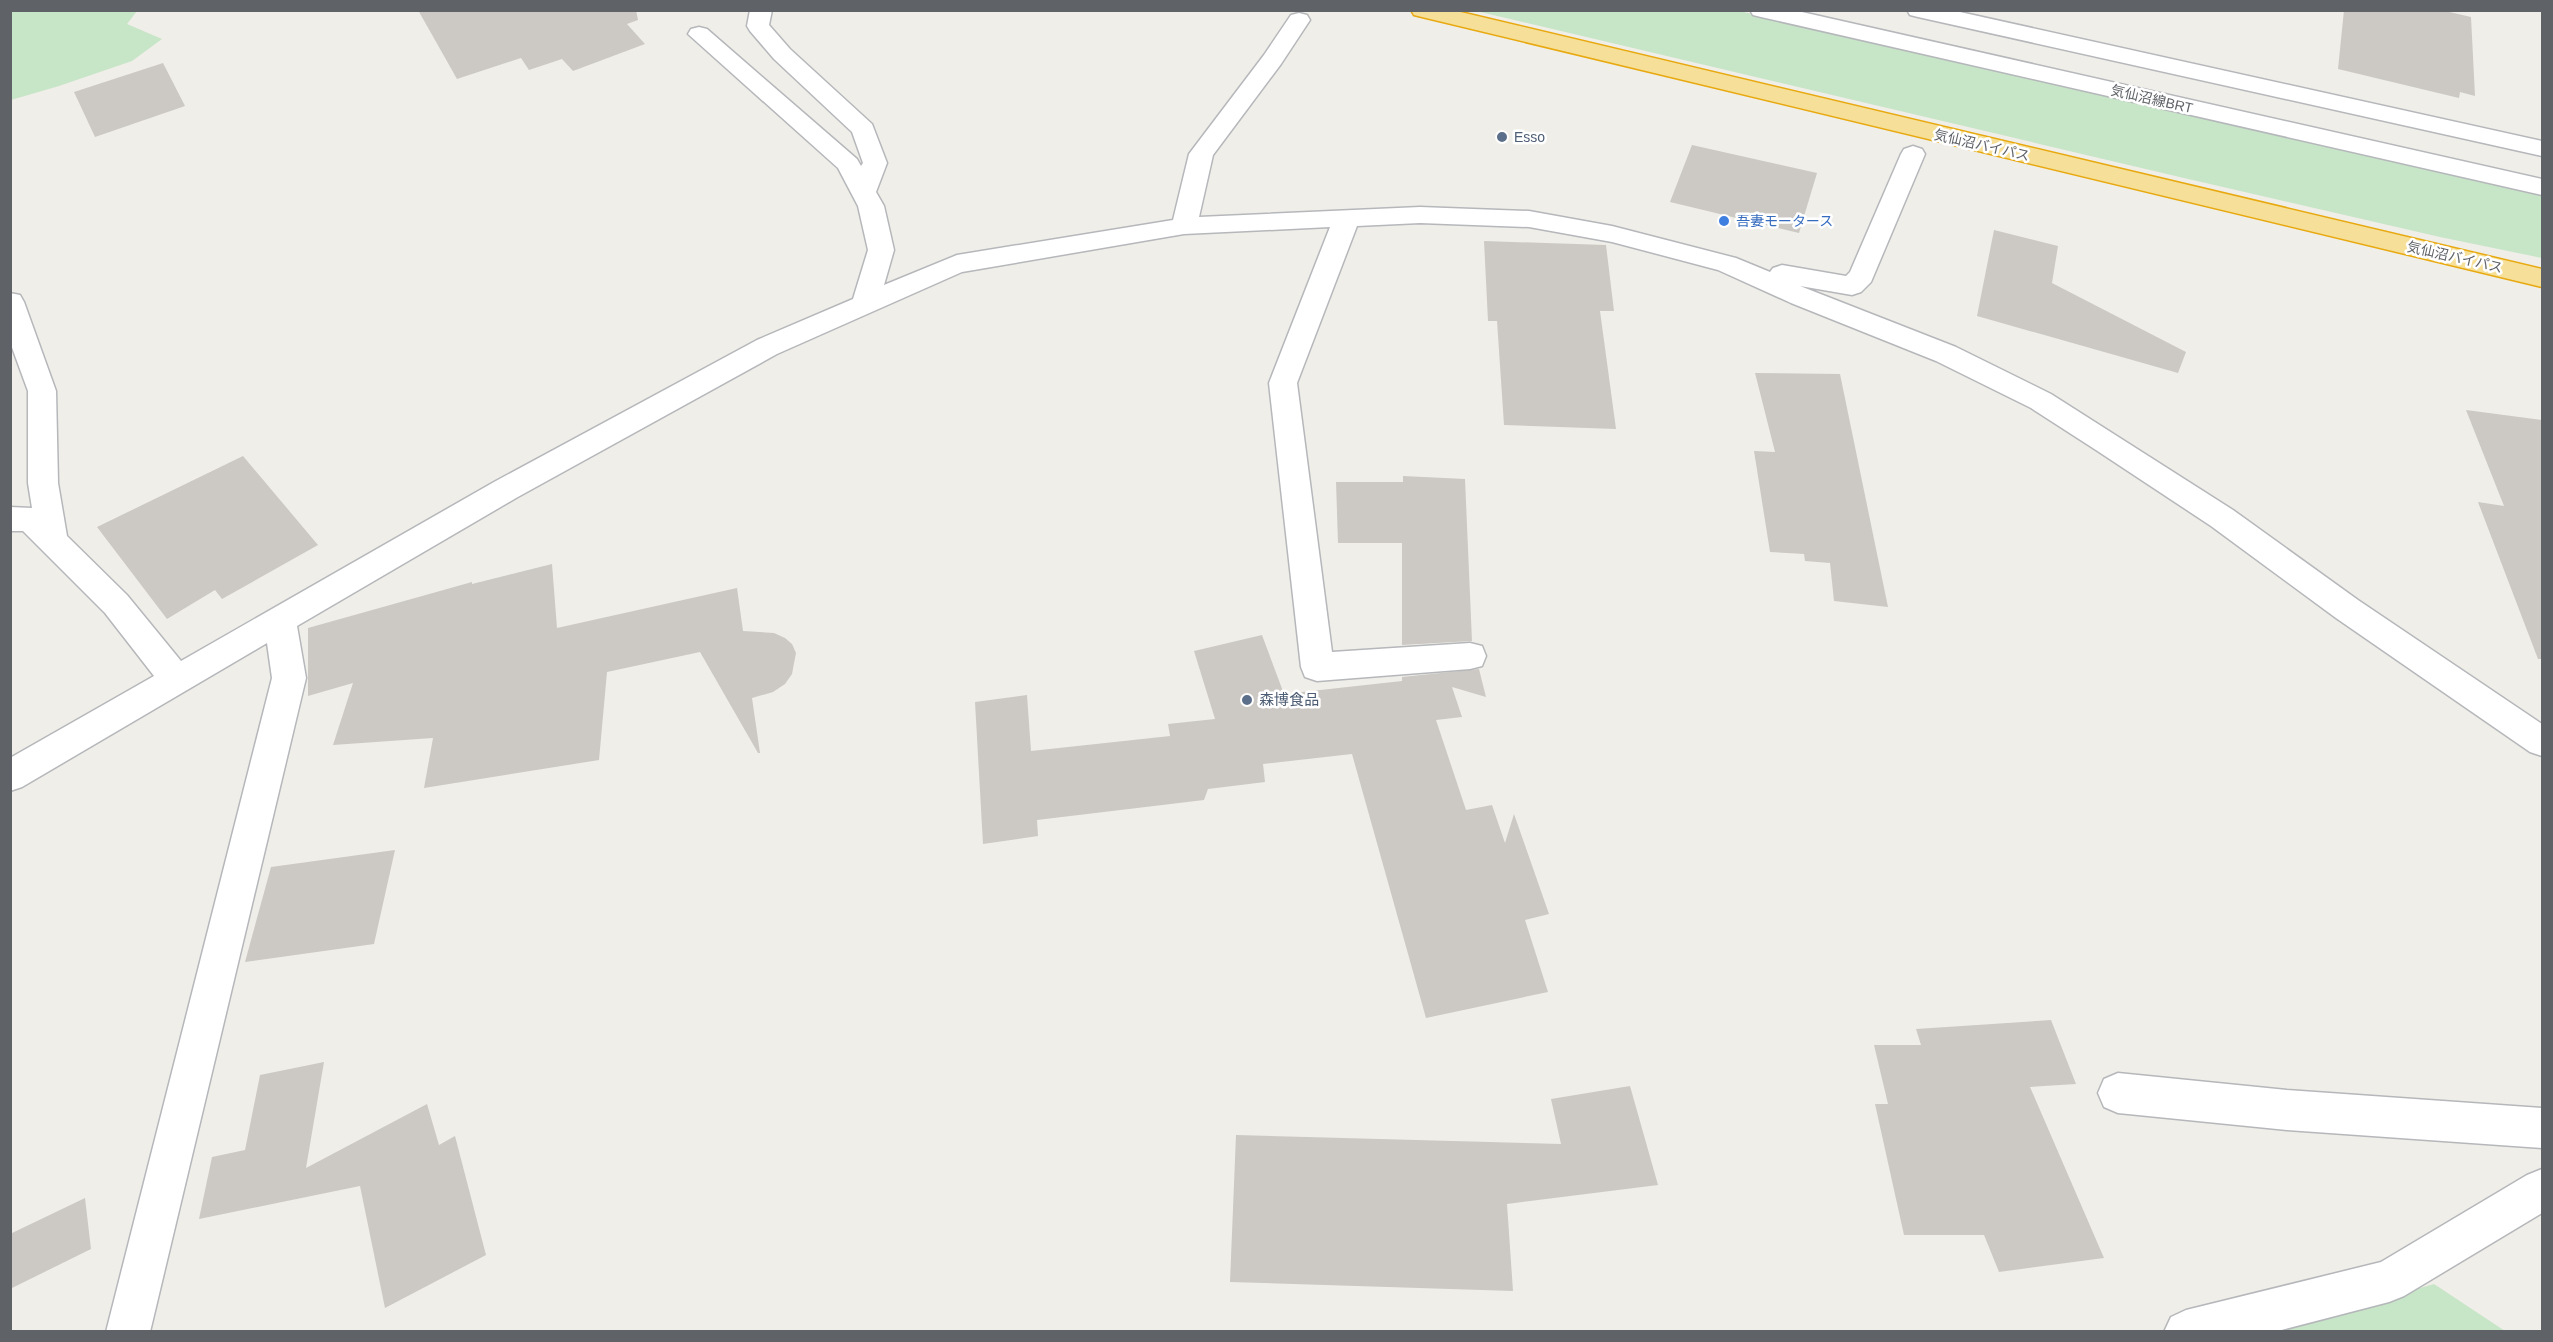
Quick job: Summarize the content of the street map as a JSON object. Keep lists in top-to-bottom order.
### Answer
{
  "streets": {
    "highway": ["気仙沼バイパス"],
    "street": ["気仙沼線BRT"]
  },
  "places": ["Esso", "吾妻モータース", "森博食品"]
}
